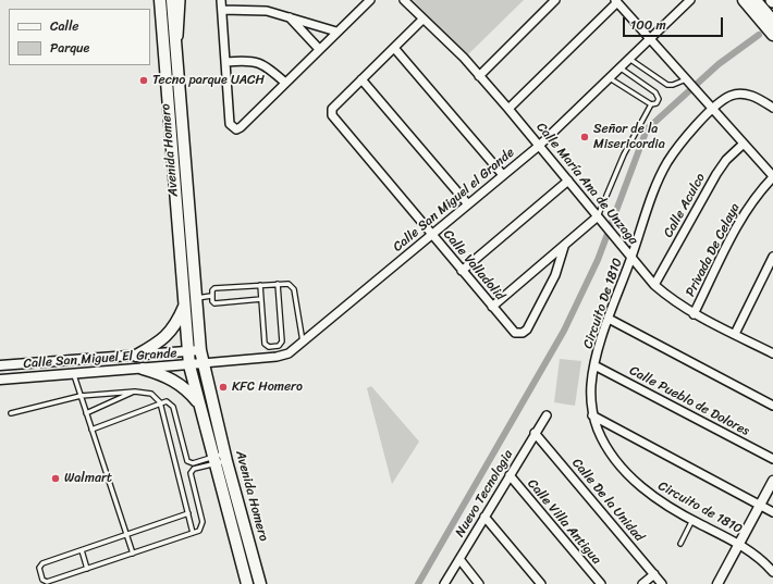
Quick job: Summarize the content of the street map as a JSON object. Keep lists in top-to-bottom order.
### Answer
{
  "streets": {
    "main road": ["Avenida Homero"],
    "street": [
      "Calle María Ana de Unzaga",
      "Calle San Miguel el Grande",
      "Calle Aculco",
      "Privada De Celaya",
      "Calle Valladolid",
      "Circuito De 1810",
      "Calle San Miguel El Grande",
      "Calle Pueblo de Dolores",
      "Nuevo Tecnologia",
      "Calle De la Unidad",
      "Circuito de 1810",
      "Calle Villa Antigua"
    ]
  },
  "crossings": [
    ["Avenida Homero", "Calle San Miguel el Grande"],
    ["Avenida Homero", "Calle San Miguel El Grande"],
    ["Calle María Ana de Unzaga", "Calle San Miguel el Grande"],
    ["Calle María Ana de Unzaga", "Calle Aculco"],
    ["Calle María Ana de Unzaga", "Privada De Celaya"],
    ["Calle María Ana de Unzaga", "Circuito De 1810"],
    ["Calle San Miguel el Grande", "Calle Valladolid"],
    ["Calle San Miguel el Grande", "Calle San Miguel El Grande"],
    ["Circuito De 1810", "Calle Pueblo de Dolores"],
    ["Circuito De 1810", "Circuito de 1810"],
    ["Nuevo Tecnologia", "Calle De la Unidad"],
    ["Nuevo Tecnologia", "Calle Villa Antigua"]
  ],
  "places": [
    "Tecno parque UACH",
    "Señor de la Misericordia",
    "KFC Homero",
    "Walmart"
  ],
  "legend": ["Calle", "Parque"],
  "scale_bar": "100 m"
}
